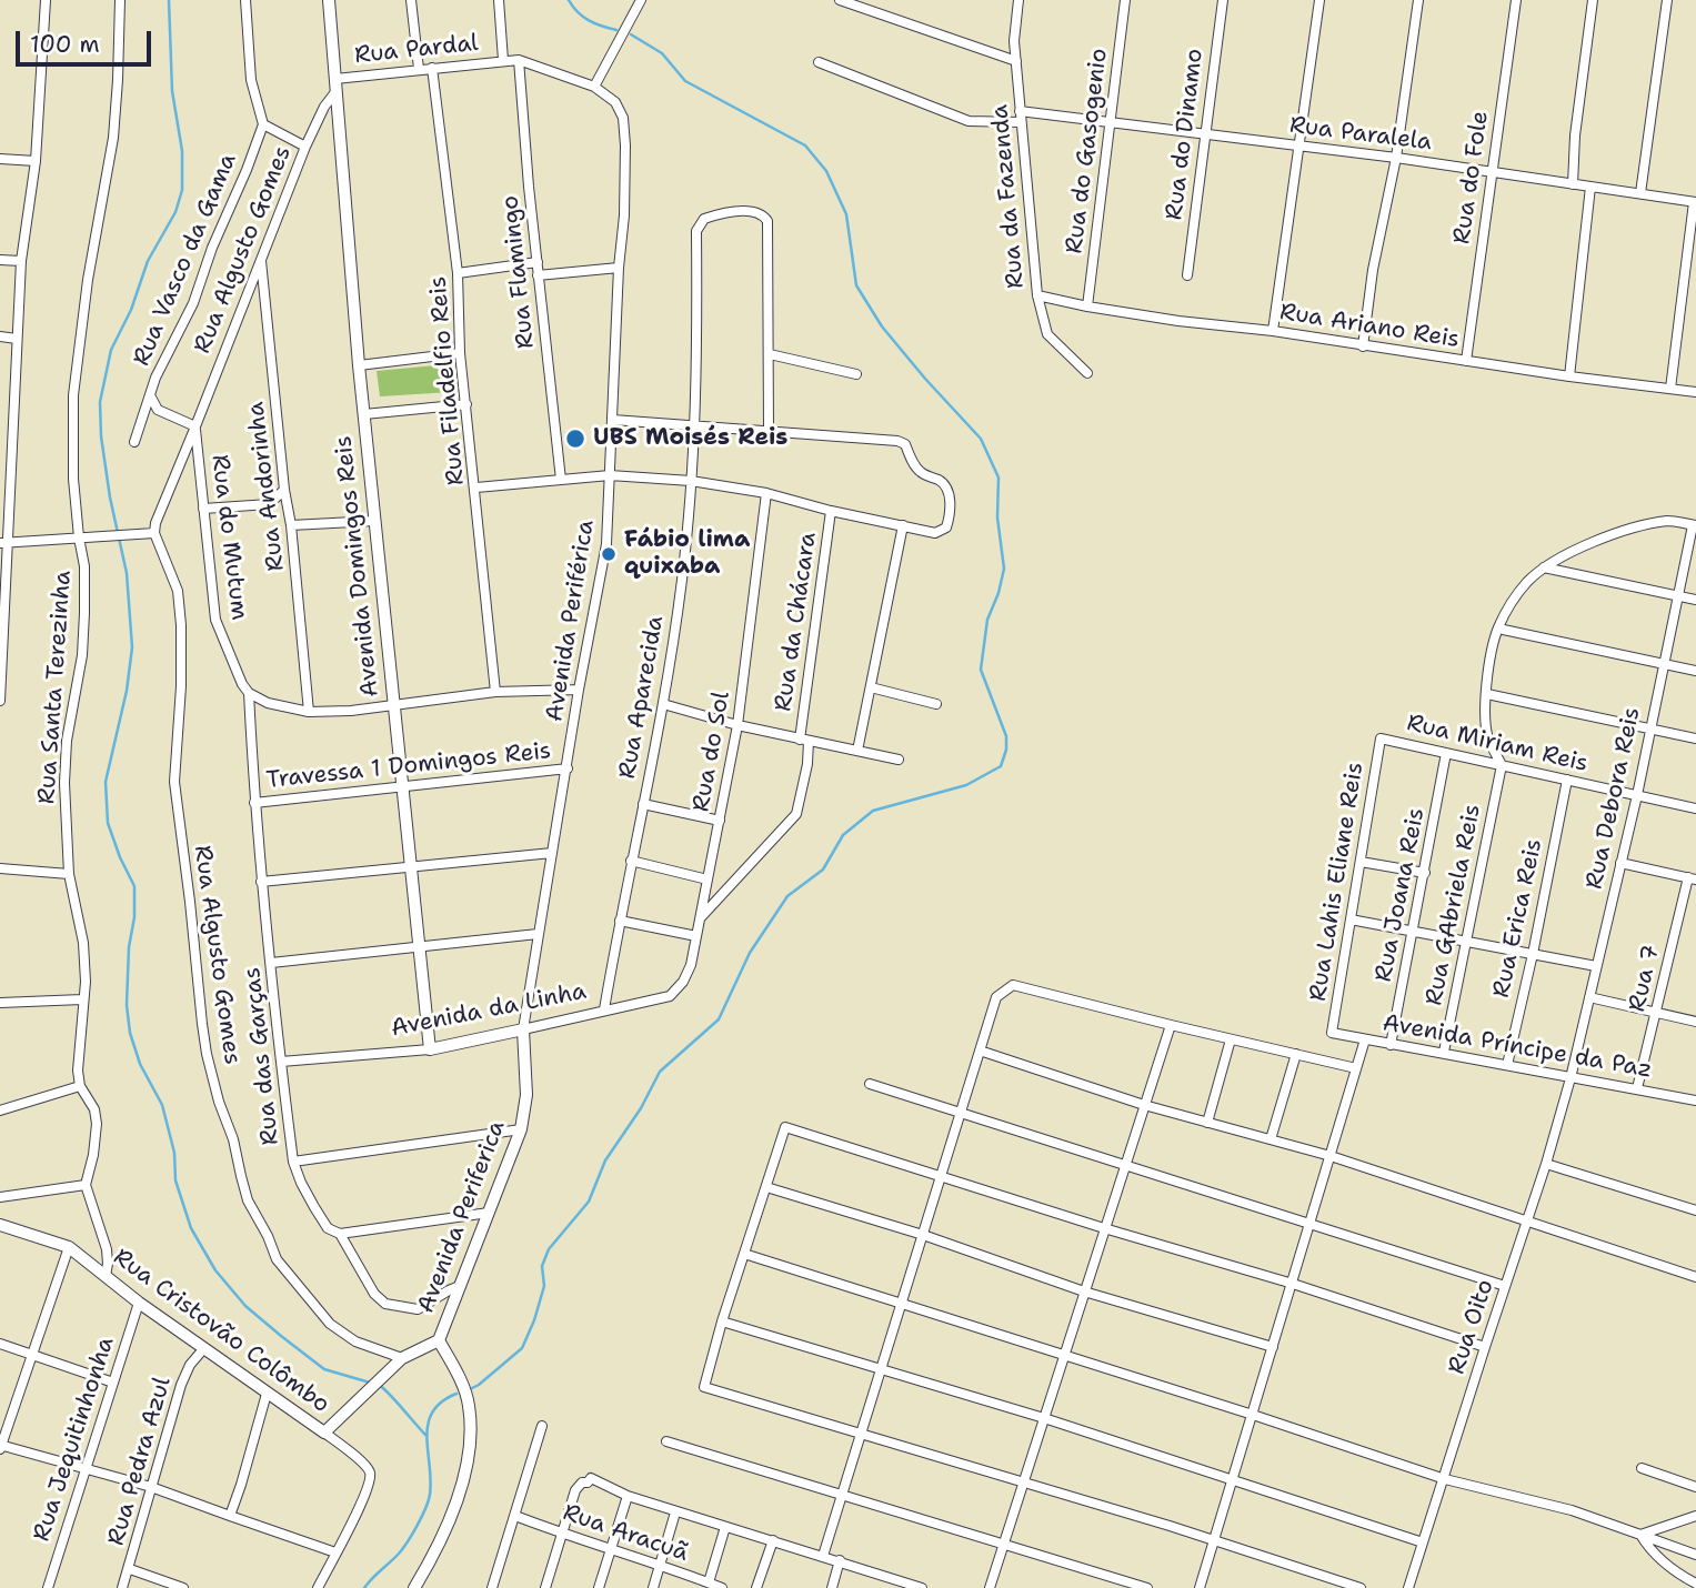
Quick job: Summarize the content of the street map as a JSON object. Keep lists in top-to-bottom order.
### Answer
{
  "streets": {
    "street": [
      "Rua Pardal",
      "Rua do Dinamo",
      "Rua Paralela",
      "Rua do Gasogenio",
      "Rua do Fole",
      "Rua da Fazenda",
      "Rua Algusto Gomes",
      "Rua Vasco da Gama",
      "Rua Flamingo",
      "Rua Ariano Reis",
      "Rua Filadelfio Reis",
      "Rua Andorinha",
      "Rua do Mutum",
      "Avenida Domingos Reis",
      "Avenida Periférica",
      "Rua da Chácara",
      "Rua Santa Terezinha",
      "Rua Aparecida",
      "Rua Miriam Reis",
      "Rua do Sol",
      "Travessa 1 Domingos Reis",
      "Rua Debora Reis",
      "Rua Lahis Eliane Reis",
      "Rua Joana Reis",
      "Rua GAbriela Reis",
      "Rua Erica Reis",
      "Rua 7",
      "Avenida da Linha",
      "Avenida Príncipe da Paz",
      "Rua das Garças",
      "Avenida Periferica",
      "Rua Oito",
      "Rua Cristovão Colômbo",
      "Rua Jequitinhonha",
      "Rua Pedra Azul",
      "Rua Aracuã"
    ]
  },
  "crossings": [
    ["Rua Pardal", "Rua Flamingo"],
    ["Rua Pardal", "Rua Filadelfio Reis"],
    ["Rua Pardal", "Avenida Domingos Reis"],
    ["Rua Pardal", "Avenida Periférica"],
    ["Rua do Dinamo", "Rua Paralela"],
    ["Rua Paralela", "Rua do Gasogenio"],
    ["Rua Paralela", "Rua do Fole"],
    ["Rua Paralela", "Rua da Fazenda"],
    ["Rua do Gasogenio", "Rua Ariano Reis"],
    ["Rua do Fole", "Rua Ariano Reis"],
    ["Rua da Fazenda", "Rua Ariano Reis"],
    ["Rua Algusto Gomes", "Rua Andorinha"],
    ["Rua Algusto Gomes", "Rua do Mutum"],
    ["Rua Algusto Gomes", "Avenida Domingos Reis"],
    ["Rua Algusto Gomes", "Rua Cristovão Colômbo"],
    ["Rua do Mutum", "Rua das Garças"],
    ["Avenida Domingos Reis", "Travessa 1 Domingos Reis"],
    ["Avenida Domingos Reis", "Avenida da Linha"],
    ["Avenida Periférica", "Travessa 1 Domingos Reis"],
    ["Avenida Periférica", "Avenida da Linha"],
    ["Avenida Periférica", "Avenida Periferica"],
    ["Rua da Chácara", "Rua do Sol"],
    ["Rua Aparecida", "Avenida da Linha"],
    ["Rua Miriam Reis", "Rua Debora Reis"],
    ["Rua Miriam Reis", "Rua Lahis Eliane Reis"],
    ["Rua Miriam Reis", "Rua Joana Reis"],
    ["Rua Miriam Reis", "Rua GAbriela Reis"],
    ["Rua Miriam Reis", "Rua Erica Reis"],
    ["Rua do Sol", "Avenida da Linha"],
    ["Travessa 1 Domingos Reis", "Rua das Garças"],
    ["Rua Debora Reis", "Avenida Príncipe da Paz"],
    ["Rua Debora Reis", "Rua Oito"],
    ["Rua Lahis Eliane Reis", "Avenida Príncipe da Paz"],
    ["Rua Joana Reis", "Avenida Príncipe da Paz"],
    ["Rua GAbriela Reis", "Avenida Príncipe da Paz"],
    ["Rua Erica Reis", "Avenida Príncipe da Paz"],
    ["Rua 7", "Avenida Príncipe da Paz"],
    ["Avenida da Linha", "Rua das Garças"],
    ["Avenida da Linha", "Avenida Periferica"],
    ["Avenida Príncipe da Paz", "Rua Oito"],
    ["Rua das Garças", "Avenida Periferica"],
    ["Avenida Periferica", "Rua Cristovão Colômbo"],
    ["Rua Cristovão Colômbo", "Rua Jequitinhonha"],
    ["Rua Cristovão Colômbo", "Rua Pedra Azul"]
  ],
  "places": ["UBS Moisés Reis", "Fábio lima quixaba"],
  "scale_bar": "100 m"
}
